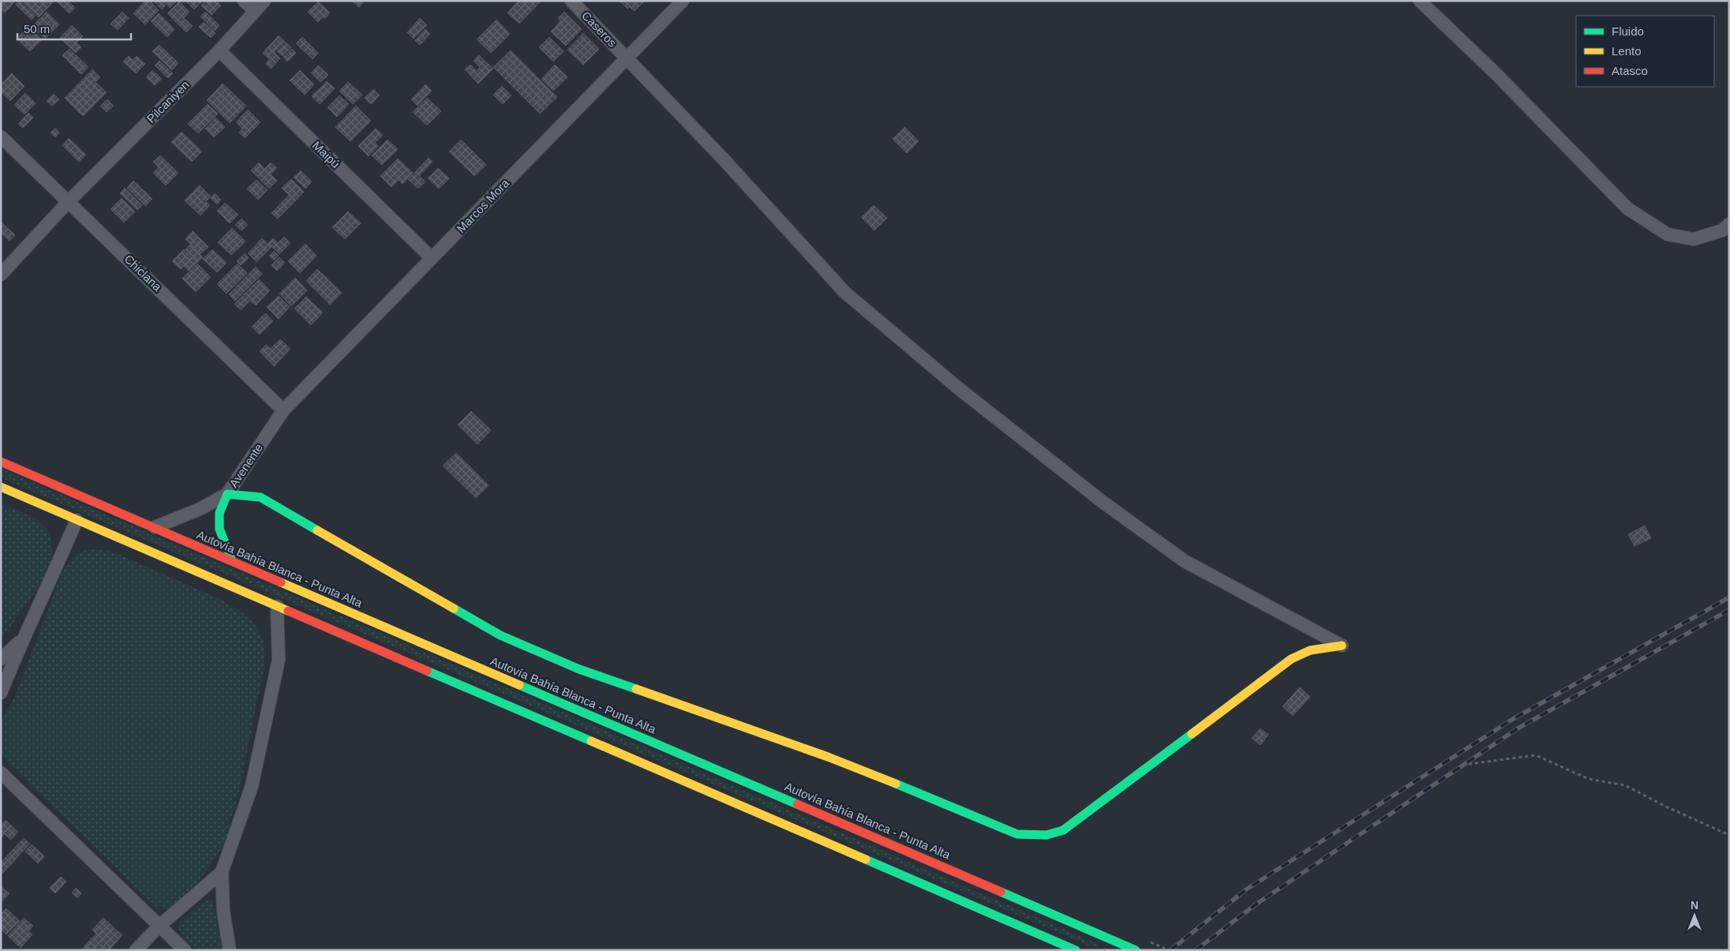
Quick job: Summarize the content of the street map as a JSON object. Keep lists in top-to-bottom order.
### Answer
{
  "streets": {
    "main road": ["Autovía Bahía Blanca - Punta Alta"],
    "street": [
      "Caseros",
      "Pilcaniyen",
      "Maipú",
      "Marcos Mora",
      "Chiclana",
      "Avenente"
    ]
  },
  "crossings": [
    ["Caseros", "Marcos Mora"],
    ["Pilcaniyen", "Maipú"],
    ["Pilcaniyen", "Chiclana"],
    ["Maipú", "Marcos Mora"],
    ["Marcos Mora", "Chiclana"],
    ["Marcos Mora", "Avenente"],
    ["Chiclana", "Avenente"],
    ["Avenente", "Autovía Bahía Blanca - Punta Alta"]
  ],
  "legend": ["Fluido", "Lento", "Atasco"],
  "scale_bar": "50 m",
  "north": "top"
}
